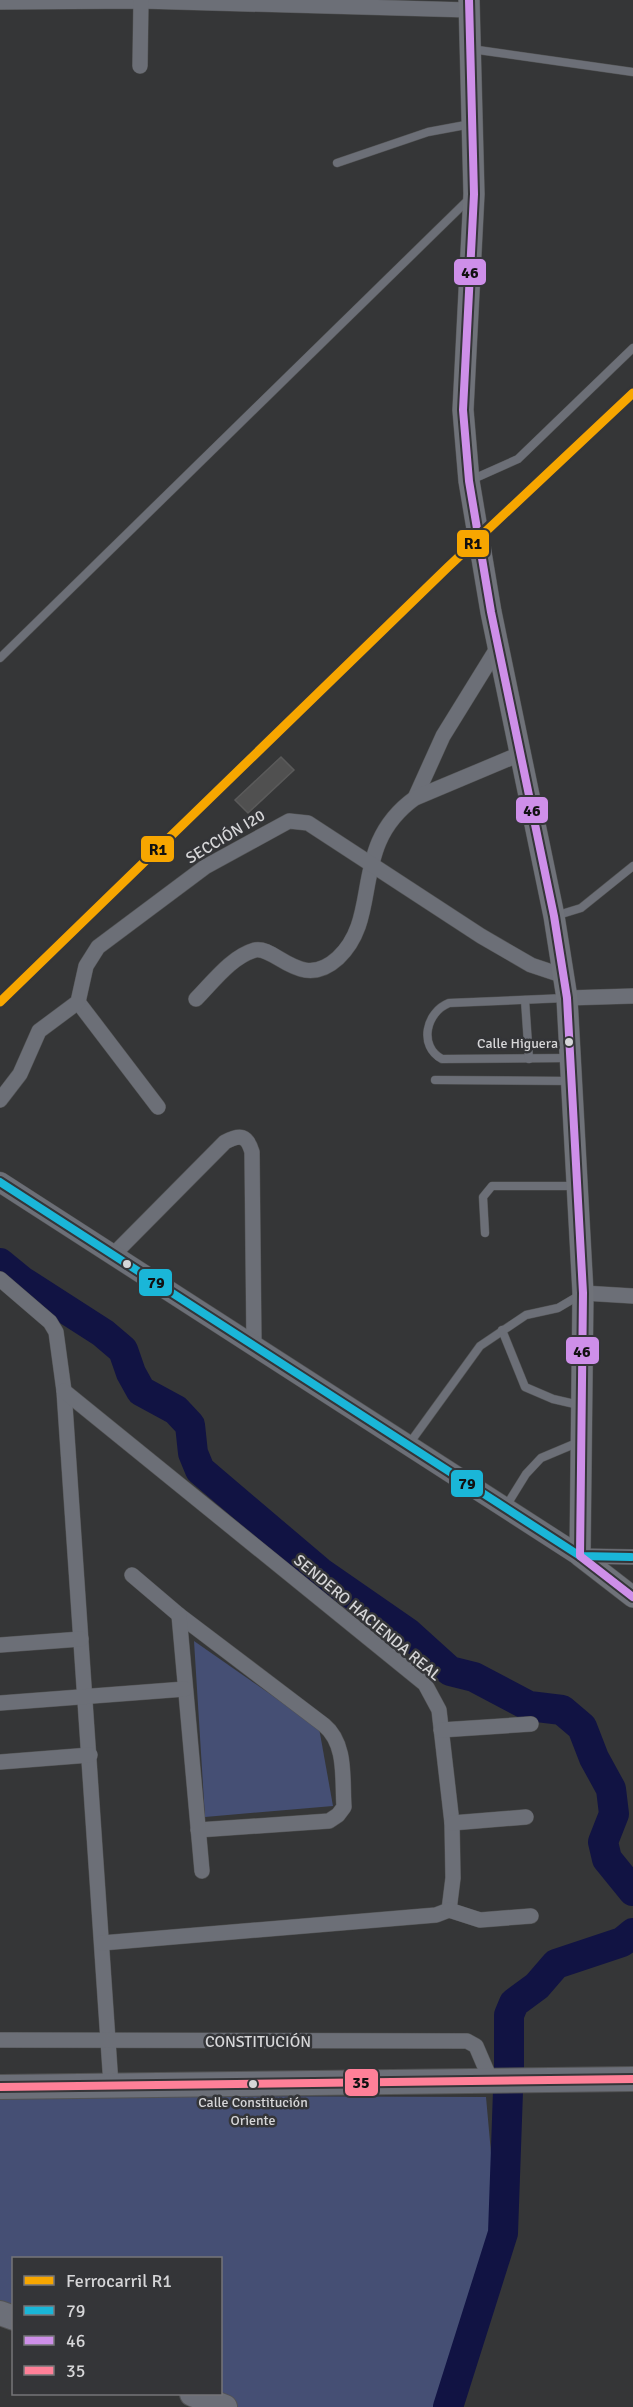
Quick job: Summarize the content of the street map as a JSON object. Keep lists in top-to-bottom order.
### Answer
{
  "streets": {
    "street": ["SECCIÓN I20", "SENDERO HACIENDA REAL", "CONSTITUCIÓN"]
  },
  "places": ["Calle Higuera", "Calle Constitución Oriente"],
  "lines": [
    "transit line 46",
    "rail line R1",
    "transit line 79",
    "transit line 35"
  ],
  "legend": [
    "Ferrocarril R1",
    "79",
    "46",
    "35"
  ]
}
